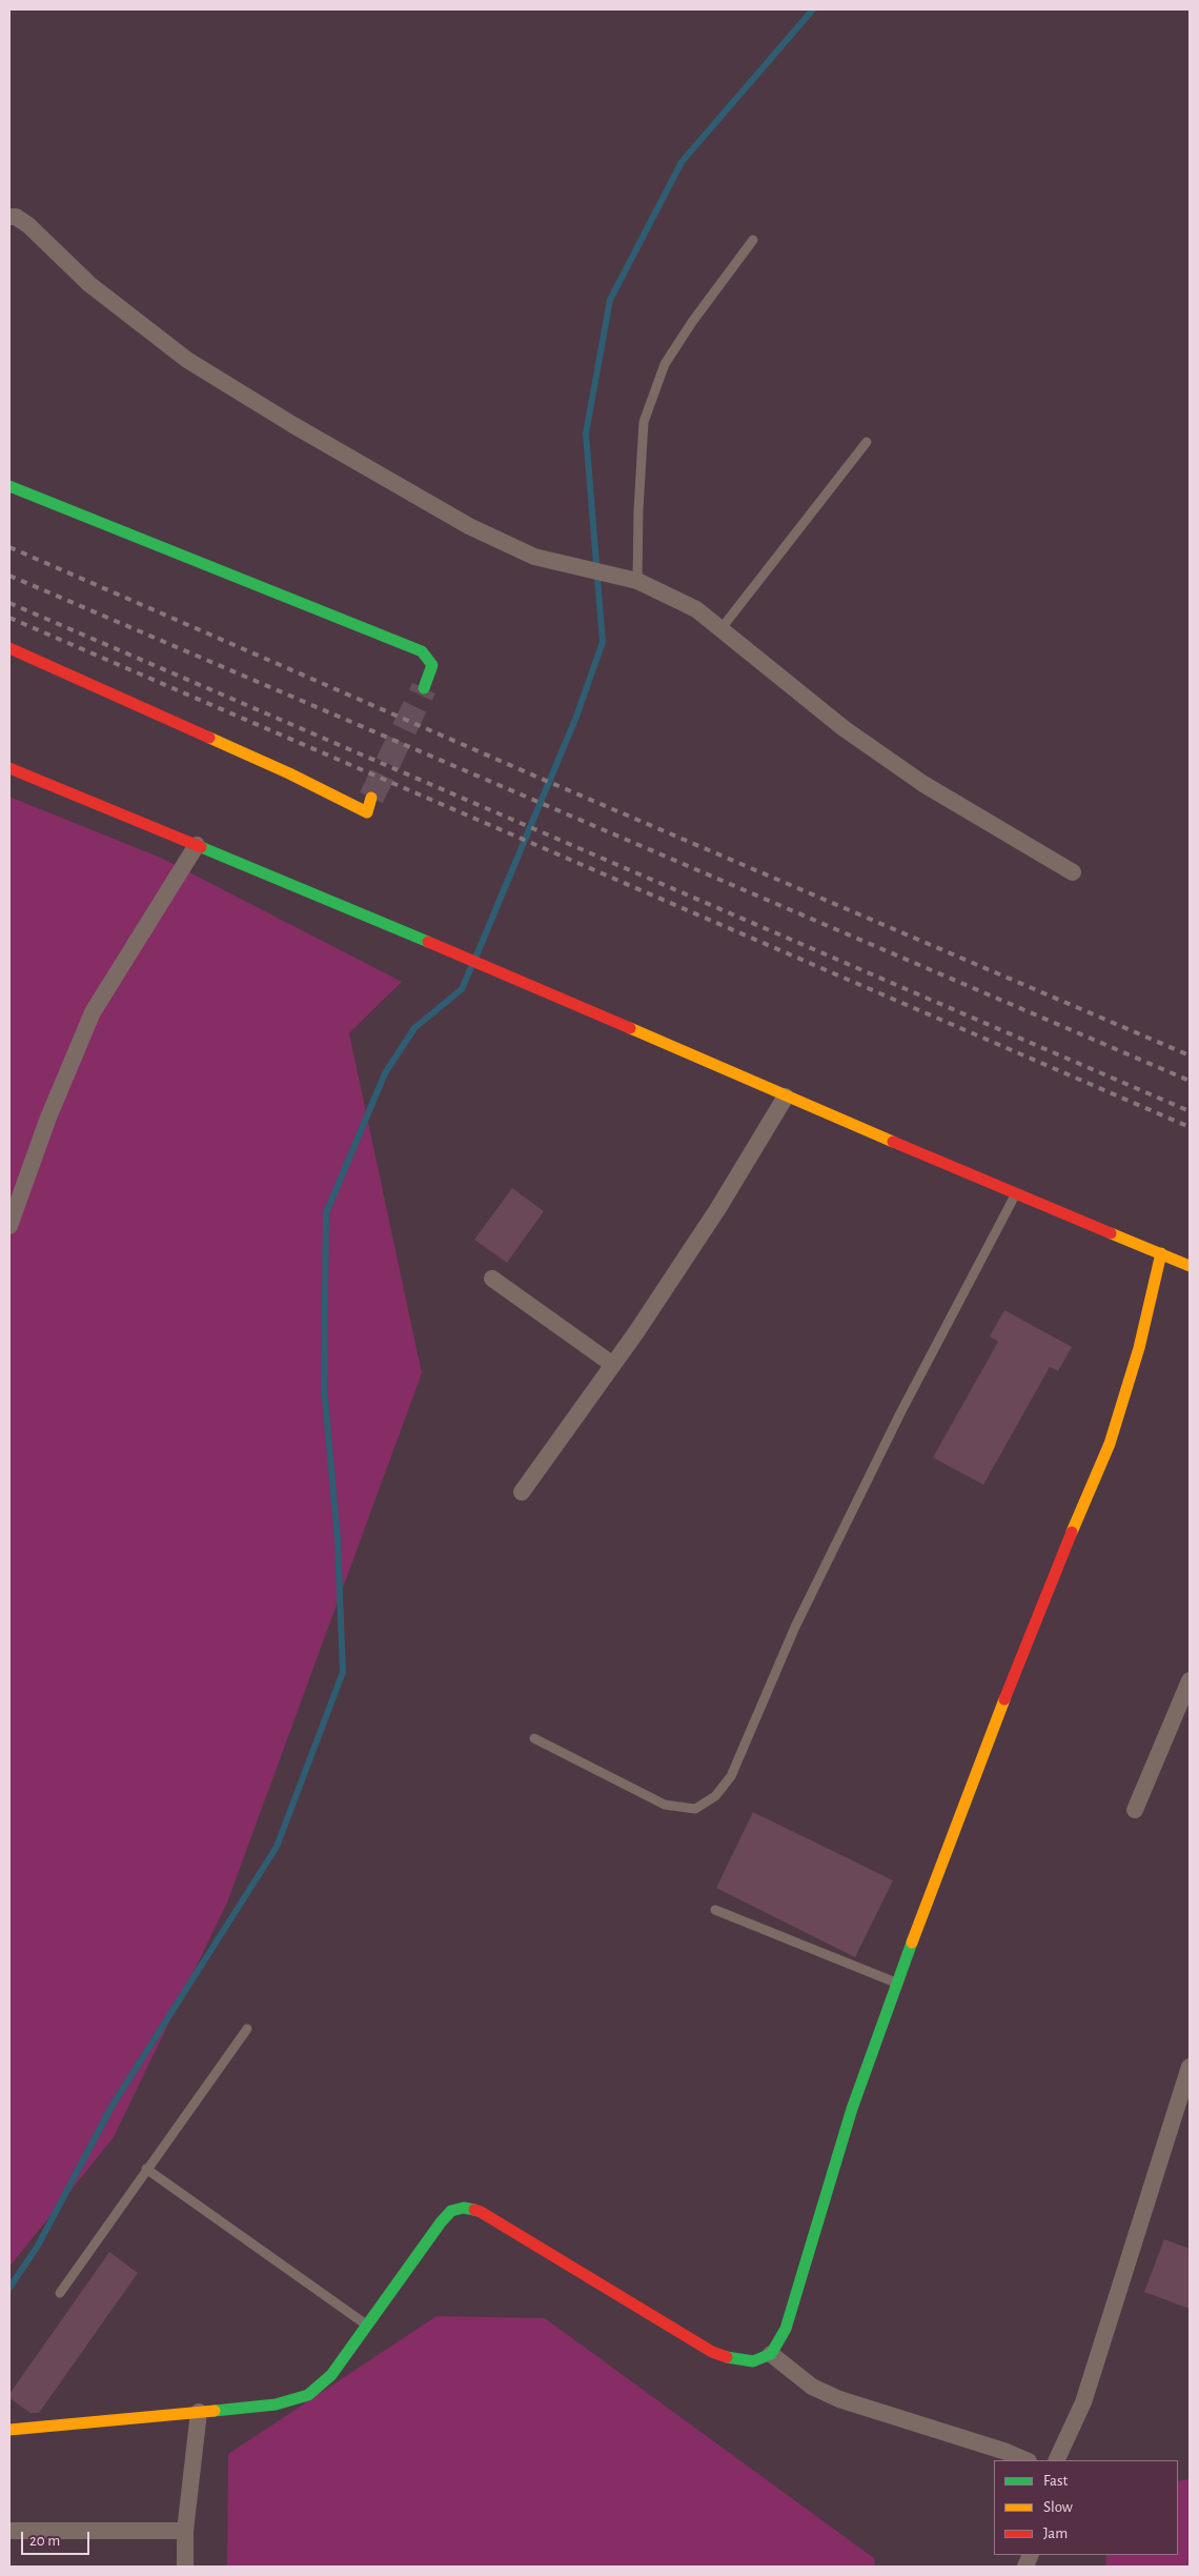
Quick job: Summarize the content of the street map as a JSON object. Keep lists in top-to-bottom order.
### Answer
{
  "legend": ["Fast", "Slow", "Jam"],
  "scale_bar": "20 m"
}
